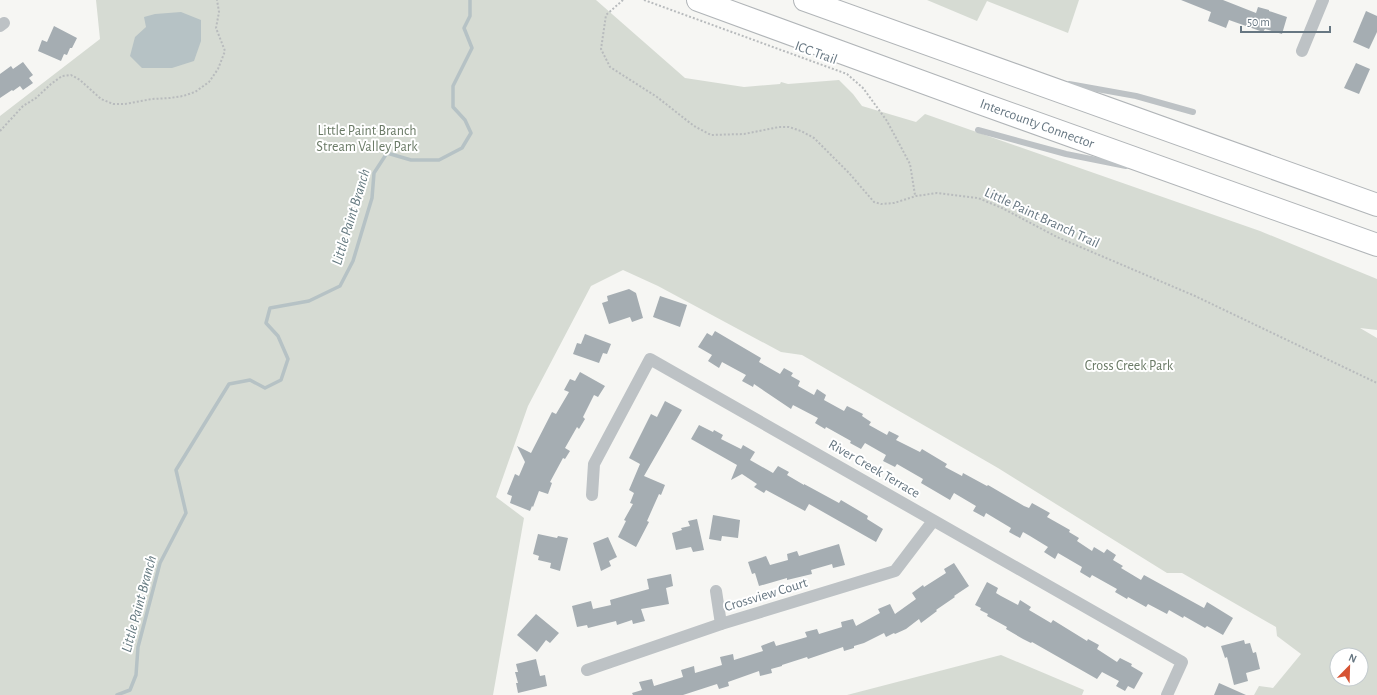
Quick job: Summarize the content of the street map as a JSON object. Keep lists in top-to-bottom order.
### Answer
{
  "streets": {
    "highway": ["Intercounty Connector"],
    "street": ["River Creek Terrace", "Crossview Court"],
    "path": ["ICC Trail", "Little Paint Branch Trail"]
  },
  "crossings": [
    ["ICC Trail", "Little Paint Branch Trail"],
    ["River Creek Terrace", "Crossview Court"]
  ],
  "water": ["Little Paint Branch"],
  "parks": ["Little Paint Branch Stream Valley Park", "Cross Creek Park"],
  "scale_bar": "50 m",
  "north": "top right"
}
